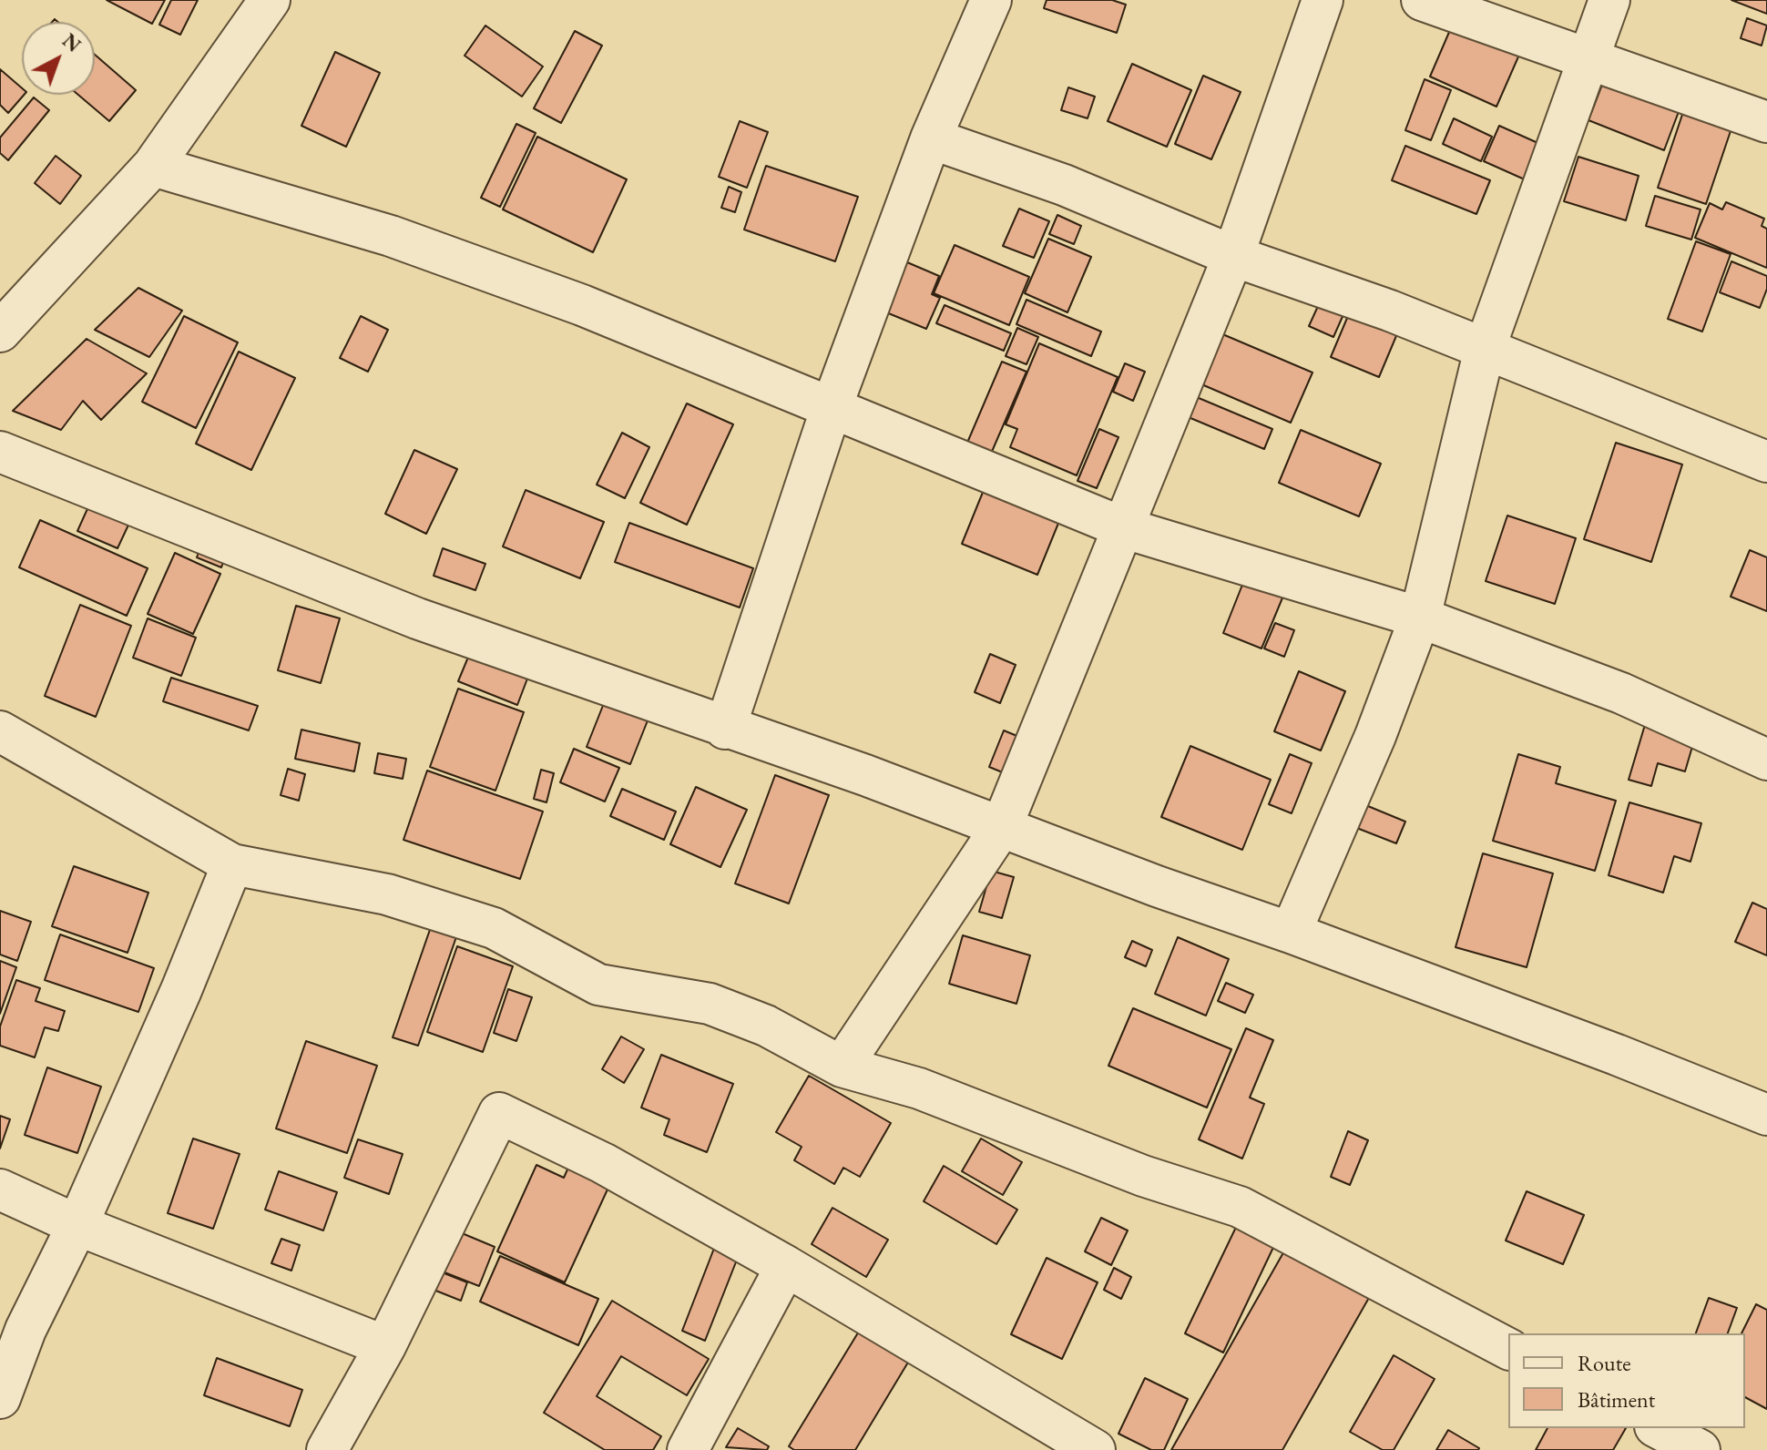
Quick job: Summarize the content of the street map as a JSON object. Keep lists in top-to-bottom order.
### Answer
{
  "legend": ["Route", "Bâtiment"],
  "north": "top right"
}
